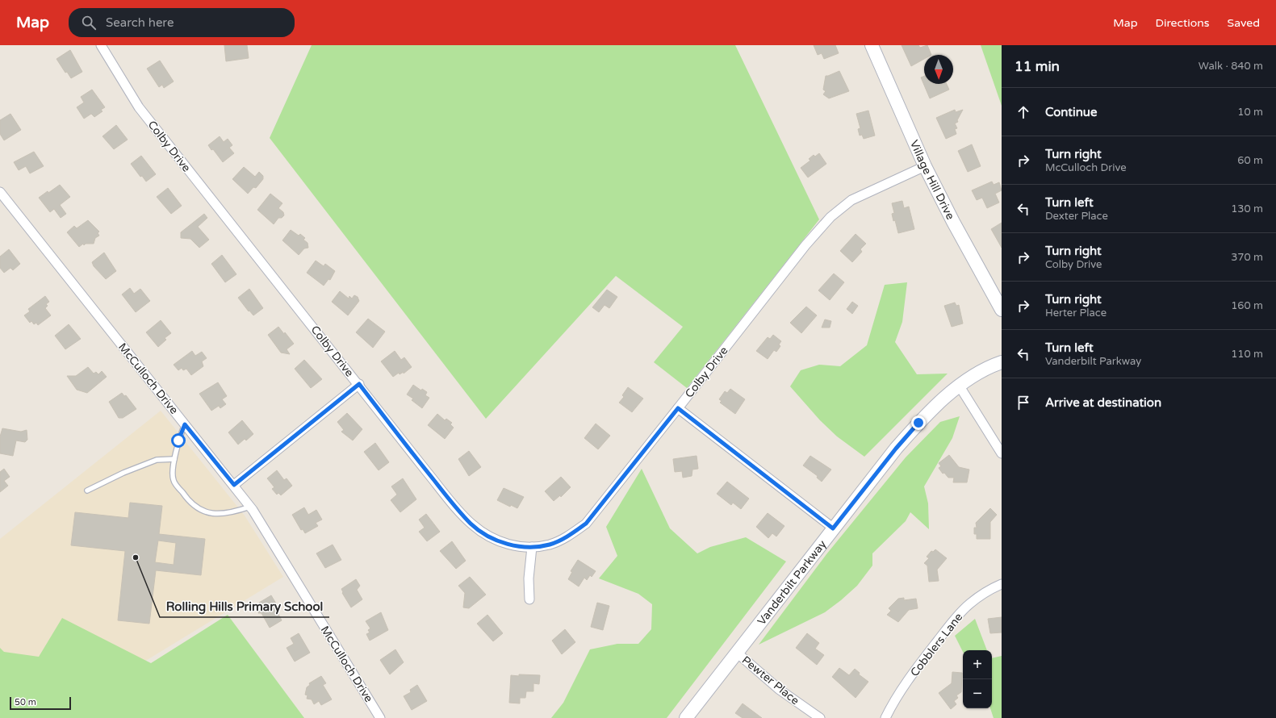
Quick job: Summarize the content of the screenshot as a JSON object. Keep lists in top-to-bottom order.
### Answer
{
  "streets": {
    "main road": ["Village Hill Drive", "Vanderbilt Parkway"],
    "street": [
      "Colby Drive",
      "McCulloch Drive",
      "Cobblers Lane",
      "Pewter Place"
    ]
  },
  "crossings": [
    ["Colby Drive", "Village Hill Drive"],
    ["Vanderbilt Parkway", "Pewter Place"]
  ],
  "places": ["Rolling Hills Primary School"],
  "scale_bar": "50 m",
  "north": "bottom",
  "page": {
    "header": "Map",
    "search": "Search here",
    "nav": ["Map", "Directions", "Saved"],
    "heading": ["11 min", "Walk · 840 m"],
    "list": [
      ["Continue", "10 m"],
      ["Turn right", "McCulloch Drive", "60 m"],
      ["Turn left", "Dexter Place", "130 m"],
      ["Turn right", "Colby Drive", "370 m"],
      ["Turn right", "Herter Place", "160 m"],
      ["Turn left", "Vanderbilt Parkway", "110 m"],
      "Arrive at destination"
    ],
    "map_buttons": ["+", "−"],
    "scale": "50 m"
  }
}
